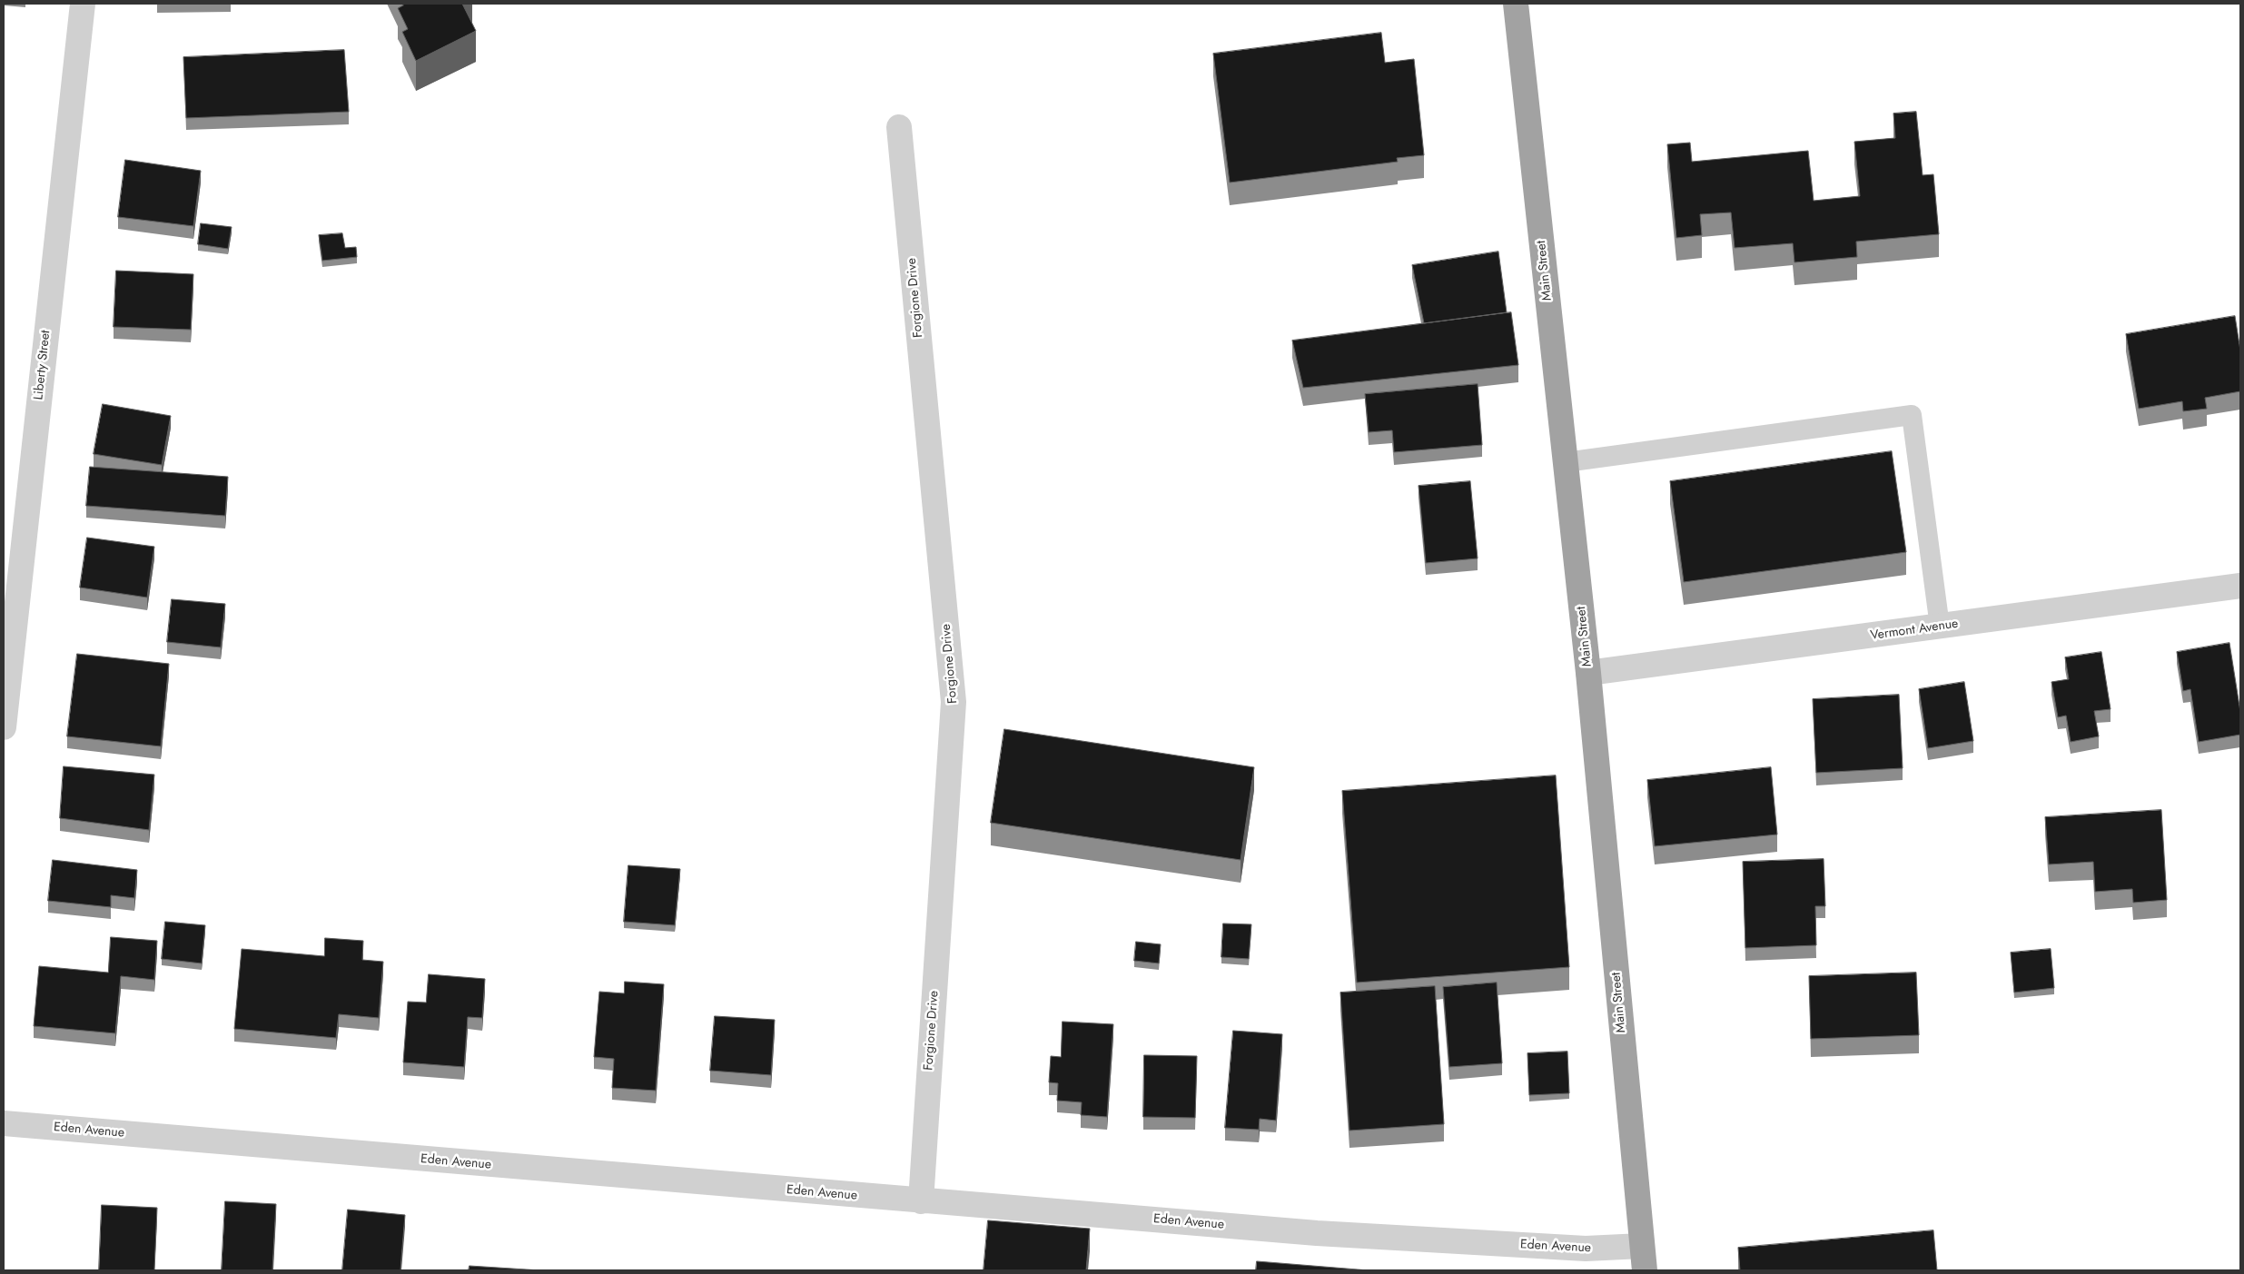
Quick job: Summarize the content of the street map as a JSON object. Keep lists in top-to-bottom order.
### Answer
{
  "streets": {
    "highway": ["Main Street"],
    "street": [
      "Forgione Drive",
      "Liberty Street",
      "Vermont Avenue",
      "Eden Avenue"
    ]
  },
  "crossings": [
    ["Main Street", "Vermont Avenue"],
    ["Main Street", "Eden Avenue"],
    ["Forgione Drive", "Eden Avenue"]
  ]
}
